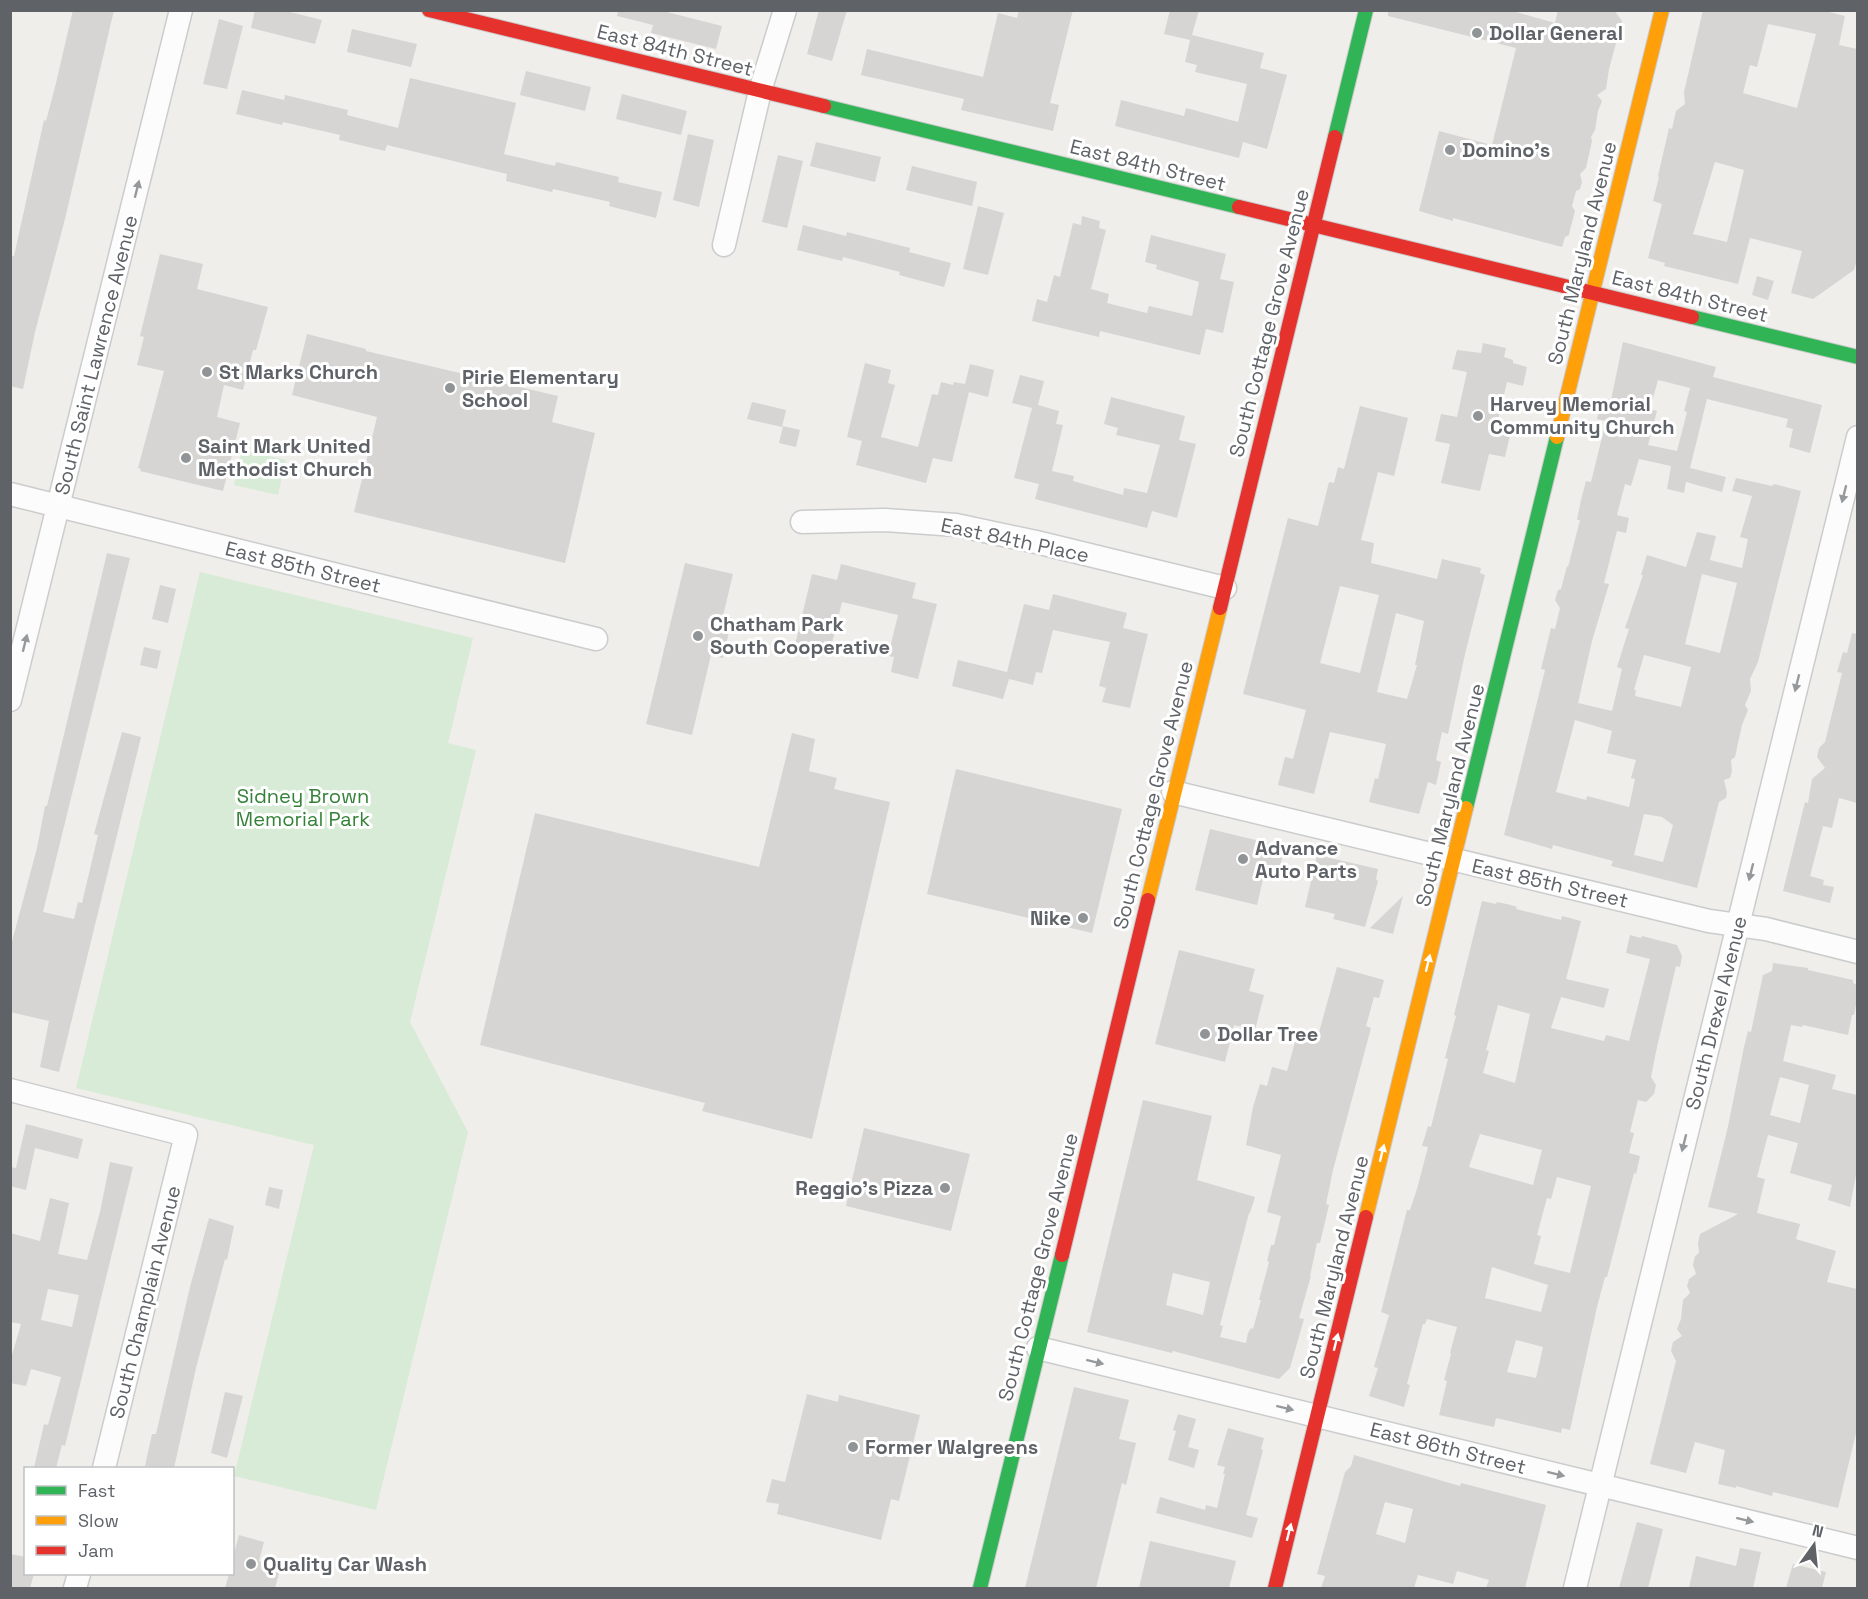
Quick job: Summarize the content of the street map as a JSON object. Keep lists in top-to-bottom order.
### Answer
{
  "streets": {
    "street": [
      "East 84th Street",
      "South Maryland Avenue",
      "South Cottage Grove Avenue",
      "South Saint Lawrence Avenue",
      "East 84th Place",
      "East 85th Street",
      "South Drexel Avenue",
      "South Champlain Avenue",
      "East 86th Street"
    ]
  },
  "crossings": [
    ["East 84th Street", "South Maryland Avenue"],
    ["East 84th Street", "South Cottage Grove Avenue"],
    ["South Maryland Avenue", "East 85th Street"],
    ["South Maryland Avenue", "East 86th Street"],
    ["South Cottage Grove Avenue", "East 84th Place"],
    ["South Cottage Grove Avenue", "East 85th Street"],
    ["South Cottage Grove Avenue", "East 86th Street"],
    ["South Saint Lawrence Avenue", "East 85th Street"],
    ["East 85th Street", "South Drexel Avenue"],
    ["South Drexel Avenue", "East 86th Street"]
  ],
  "one_way": [
    "South Maryland Avenue",
    "South Saint Lawrence Avenue",
    "South Drexel Avenue",
    "East 86th Street"
  ],
  "parks": ["Sidney Brown Memorial Park"],
  "places": [
    "Dollar General",
    "Domino's",
    "St Marks Church",
    "Pirie Elementary School",
    "Harvey Memorial Community Church",
    "Saint Mark United Methodist Church",
    "Chatham Park South Cooperative",
    "Advance Auto Parts",
    "Nike",
    "Dollar Tree",
    "Reggio's Pizza",
    "Former Walgreens",
    "Quality Car Wash"
  ],
  "legend": ["Fast", "Slow", "Jam"],
  "north": "top"
}
